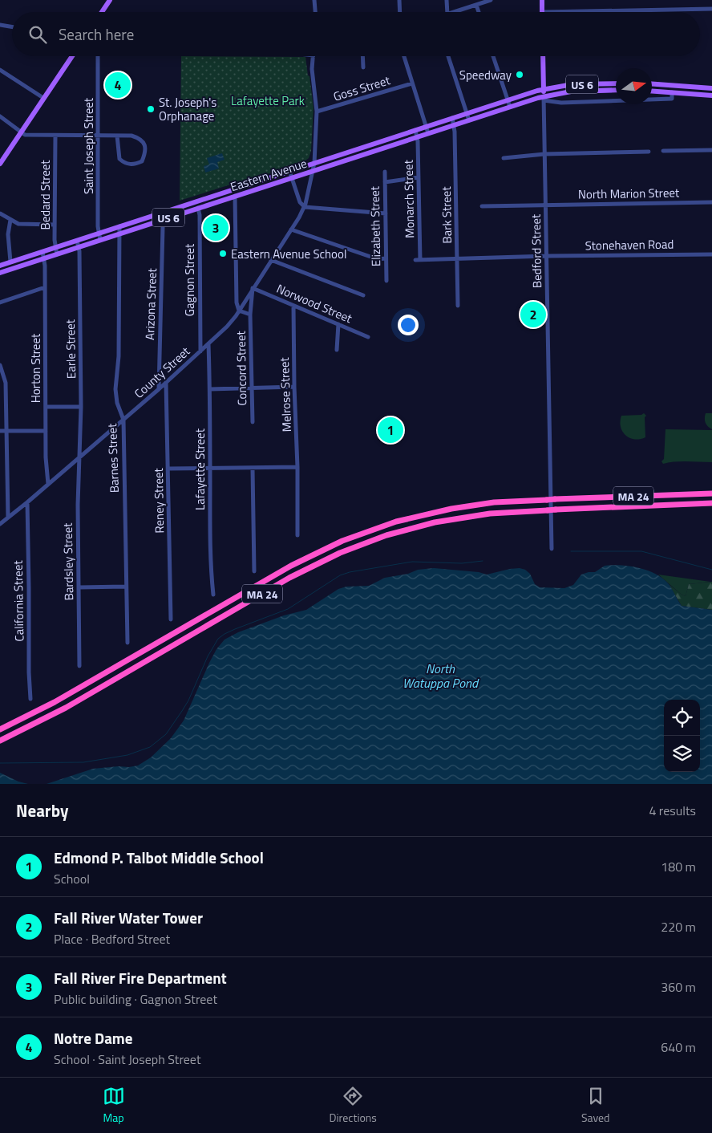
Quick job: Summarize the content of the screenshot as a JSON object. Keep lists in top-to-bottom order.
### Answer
{
  "streets": {
    "highway": ["MA 24"],
    "main road": ["US 6", "Eastern Avenue", "Bedford Street"],
    "street": [
      "Goss Street",
      "Saint Joseph Street",
      "North Marion Street",
      "Bedard Street",
      "Monarch Street",
      "Bark Street",
      "Elizabeth Street",
      "Stonehaven Road",
      "Gagnon Street",
      "Norwood Street",
      "Arizona Street",
      "Earle Street",
      "Horton Street",
      "Concord Street",
      "County Street",
      "Melrose Street",
      "Barnes Street",
      "Lafayette Street",
      "Reney Street",
      "Bardsley Street",
      "California Street"
    ]
  },
  "crossings": [
    ["US 6", "Eastern Avenue"],
    ["US 6", "Bedford Street"],
    ["Goss Street", "County Street"],
    ["Saint Joseph Street", "Eastern Avenue"],
    ["Eastern Avenue", "Bedard Street"],
    ["Eastern Avenue", "Monarch Street"],
    ["Eastern Avenue", "Bark Street"],
    ["Eastern Avenue", "Bedford Street"],
    ["Eastern Avenue", "Gagnon Street"],
    ["Eastern Avenue", "Arizona Street"],
    ["Eastern Avenue", "Earle Street"],
    ["Eastern Avenue", "Horton Street"],
    ["Eastern Avenue", "County Street"],
    ["Eastern Avenue", "Barnes Street"],
    ["North Marion Street", "Bedford Street"],
    ["Monarch Street", "Stonehaven Road"],
    ["Bark Street", "Stonehaven Road"],
    ["Stonehaven Road", "Bedford Street"],
    ["Gagnon Street", "County Street"],
    ["Norwood Street", "Concord Street"],
    ["Norwood Street", "County Street"],
    ["Norwood Street", "Melrose Street"],
    ["Arizona Street", "County Street"],
    ["Earle Street", "County Street"],
    ["Earle Street", "Bardsley Street"],
    ["Horton Street", "County Street"],
    ["Concord Street", "County Street"],
    ["County Street", "Barnes Street"],
    ["County Street", "Lafayette Street"],
    ["County Street", "Reney Street"],
    ["County Street", "Bardsley Street"],
    ["County Street", "California Street"]
  ],
  "water": ["North Watuppa Pond"],
  "parks": ["Lafayette Park"],
  "places": ["Speedway", "St. Joseph's Orphanage", "Eastern Avenue School"],
  "north": "right",
  "page": {
    "search": "Search here",
    "pins": [
      "4",
      "3",
      "2",
      "1"
    ],
    "heading": ["Nearby", "4 results"],
    "list": [
      {
        "mark": "1",
        "name": "Edmond P. Talbot Middle School",
        "note": "School",
        "value": "180 m"
      },
      {
        "mark": "2",
        "name": "Fall River Water Tower",
        "note": "Place · Bedford Street",
        "value": "220 m"
      },
      {
        "mark": "3",
        "name": "Fall River Fire Department",
        "note": "Public building · Gagnon Street",
        "value": "360 m"
      },
      {
        "mark": "4",
        "name": "Notre Dame",
        "note": "School · Saint Joseph Street",
        "value": "640 m"
      }
    ],
    "nav": ["Map", "Directions", "Saved"]
  }
}
